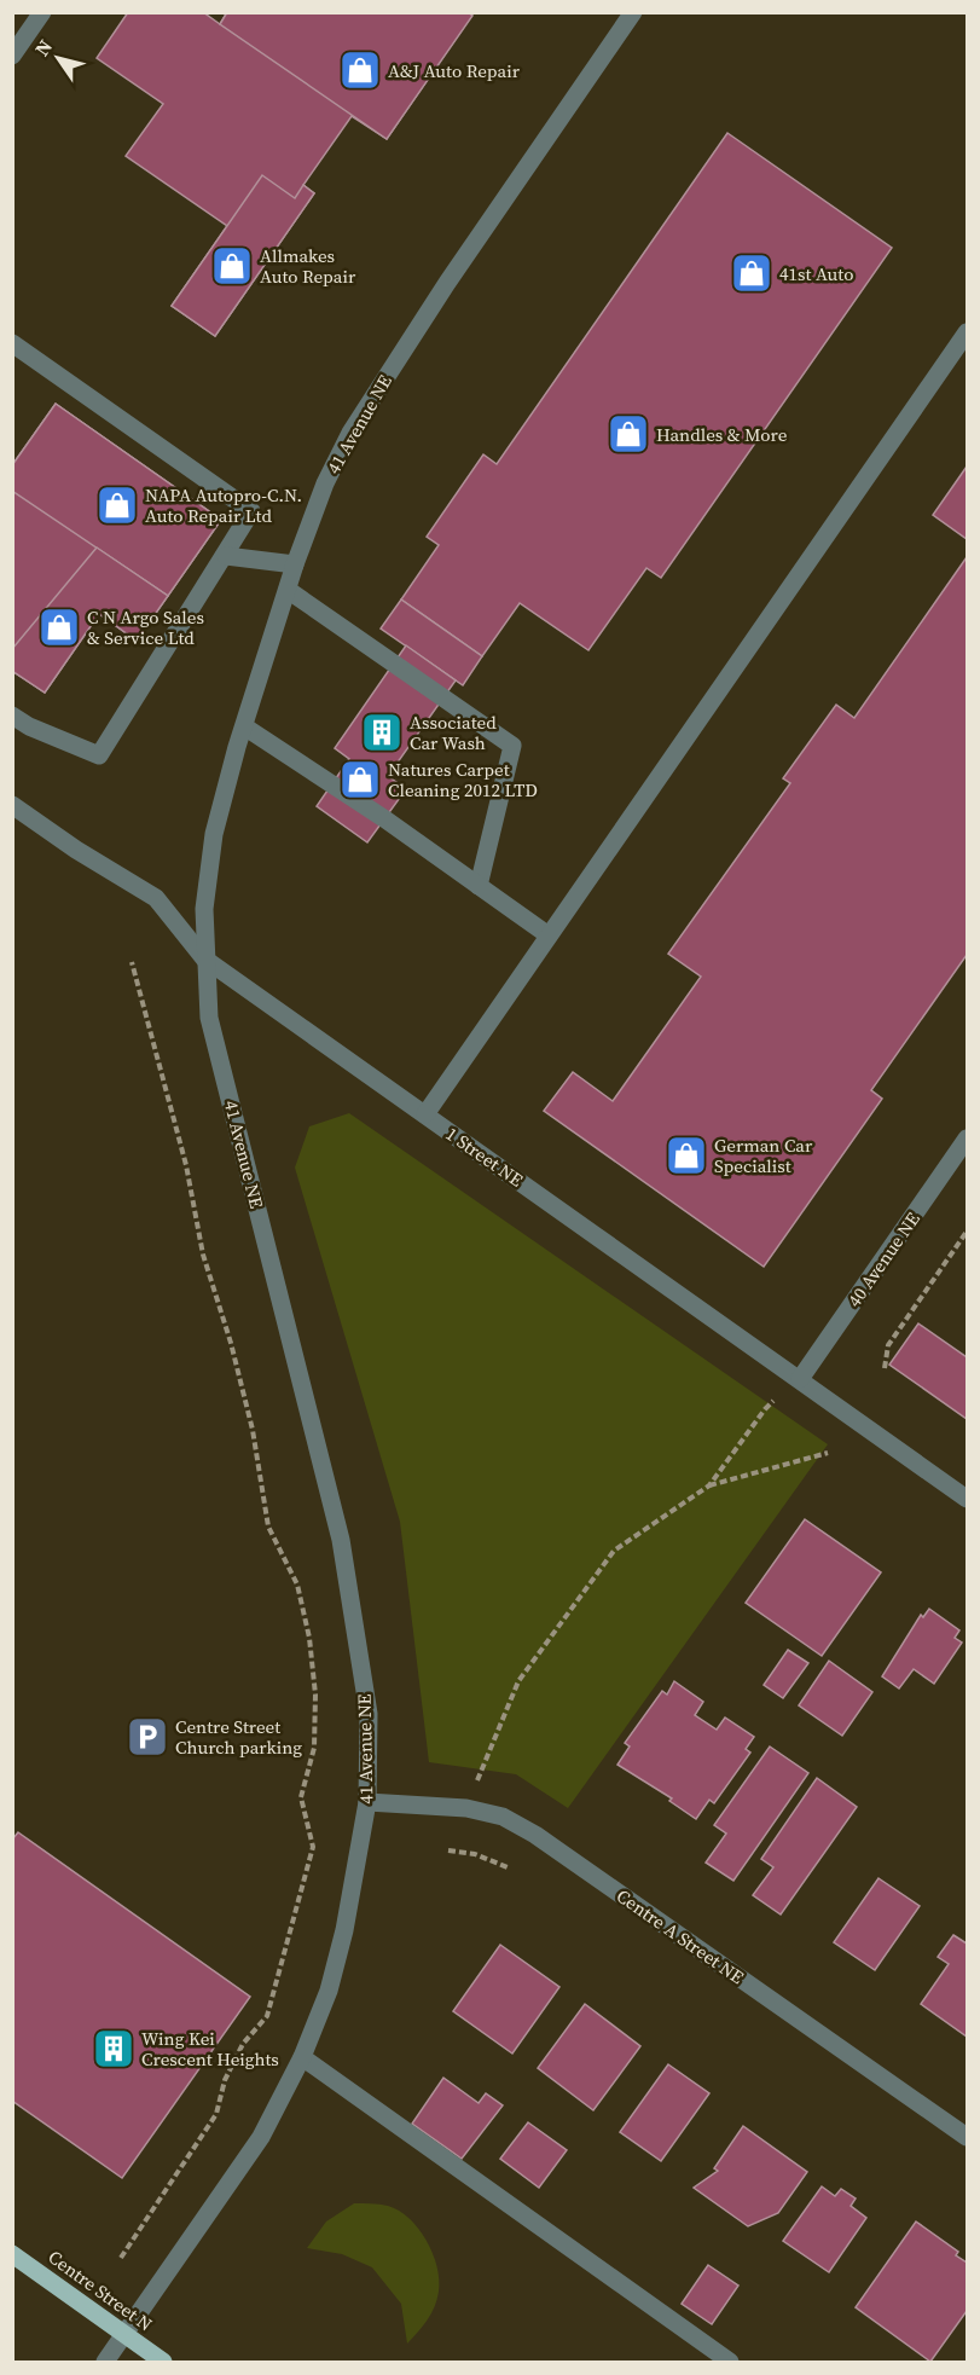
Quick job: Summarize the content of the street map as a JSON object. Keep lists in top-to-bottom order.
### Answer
{
  "streets": {
    "main road": ["Centre Street N"],
    "street": [
      "41 Avenue NE",
      "1 Street NE",
      "40 Avenue NE",
      "Centre A Street NE"
    ]
  },
  "crossings": [
    ["41 Avenue NE", "1 Street NE"],
    ["41 Avenue NE", "Centre A Street NE"],
    ["41 Avenue NE", "Centre Street N"],
    ["1 Street NE", "40 Avenue NE"]
  ],
  "places": {
    "shop": [
      "A&J Auto Repair",
      "Allmakes Auto Repair",
      "41st Auto",
      "Handles & More",
      "NAPA Autopro-C.N. Auto Repair Ltd",
      "C N Argo Sales & Service Ltd",
      "Natures Carpet Cleaning 2012 LTD",
      "German Car Specialist"
    ],
    "building": ["Associated Car Wash", "Wing Kei Crescent Heights"],
    "parking": ["Centre Street Church parking"]
  },
  "north": "top left"
}
